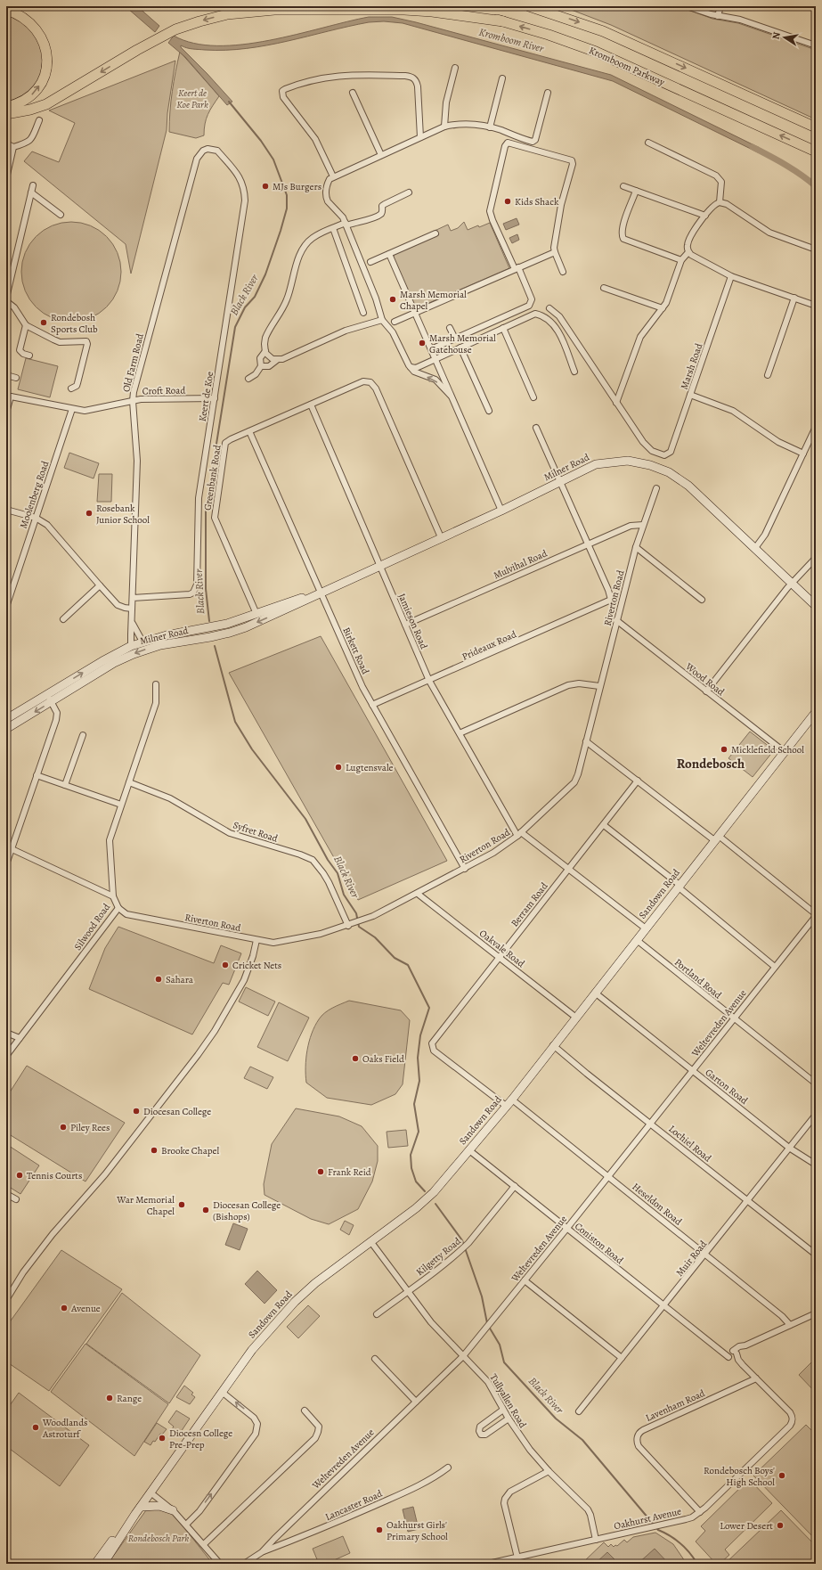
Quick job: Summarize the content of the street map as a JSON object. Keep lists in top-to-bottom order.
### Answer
{
  "streets": {
    "highway": ["Kromboom Parkway"],
    "main road": ["Milner Road", "Sandown Road"],
    "street": [
      "Old Farm Road",
      "Marsh Road",
      "Croft Road",
      "Keert de Koe",
      "Greenbank Road",
      "Moolenberg Road",
      "Mulvihal Road",
      "Riverton Road",
      "Jamieson Road",
      "Prideaux Road",
      "Birkett Road",
      "Wood Road",
      "Syfret Road",
      "Berram Road",
      "Silwood Road",
      "Oakvale Road",
      "Portland Road",
      "Weltevreden Avenue",
      "Garton Road",
      "Lochiel Road",
      "Heseldon Road",
      "Coniston Road",
      "Kilgetty Road",
      "Muir Road",
      "Tullyallen Road",
      "Lavenham Road",
      "Lancaster Road",
      "Oakhurst Avenue"
    ]
  },
  "crossings": [
    ["Old Farm Road", "Croft Road"],
    ["Old Farm Road", "Keert de Koe"],
    ["Old Farm Road", "Milner Road"],
    ["Croft Road", "Keert de Koe"],
    ["Croft Road", "Moolenberg Road"],
    ["Milner Road", "Greenbank Road"],
    ["Milner Road", "Jamieson Road"],
    ["Milner Road", "Birkett Road"],
    ["Greenbank Road", "Jamieson Road"],
    ["Greenbank Road", "Birkett Road"],
    ["Mulvihal Road", "Riverton Road"],
    ["Mulvihal Road", "Jamieson Road"],
    ["Riverton Road", "Jamieson Road"],
    ["Riverton Road", "Birkett Road"],
    ["Riverton Road", "Wood Road"],
    ["Riverton Road", "Syfret Road"],
    ["Riverton Road", "Silwood Road"],
    ["Riverton Road", "Oakvale Road"],
    ["Jamieson Road", "Prideaux Road"],
    ["Jamieson Road", "Sandown Road"],
    ["Jamieson Road", "Berram Road"],
    ["Prideaux Road", "Birkett Road"],
    ["Wood Road", "Sandown Road"],
    ["Syfret Road", "Silwood Road"],
    ["Sandown Road", "Berram Road"],
    ["Sandown Road", "Oakvale Road"],
    ["Sandown Road", "Portland Road"],
    ["Sandown Road", "Garton Road"],
    ["Sandown Road", "Lochiel Road"],
    ["Sandown Road", "Heseldon Road"],
    ["Sandown Road", "Coniston Road"],
    ["Sandown Road", "Tullyallen Road"],
    ["Berram Road", "Oakvale Road"],
    ["Portland Road", "Weltevreden Avenue"],
    ["Weltevreden Avenue", "Garton Road"],
    ["Weltevreden Avenue", "Lochiel Road"],
    ["Weltevreden Avenue", "Heseldon Road"],
    ["Weltevreden Avenue", "Coniston Road"],
    ["Weltevreden Avenue", "Tullyallen Road"],
    ["Weltevreden Avenue", "Lancaster Road"],
    ["Garton Road", "Muir Road"],
    ["Lochiel Road", "Muir Road"],
    ["Heseldon Road", "Muir Road"],
    ["Coniston Road", "Kilgetty Road"],
    ["Coniston Road", "Muir Road"],
    ["Coniston Road", "Lavenham Road"],
    ["Coniston Road", "Oakhurst Avenue"],
    ["Kilgetty Road", "Tullyallen Road"],
    ["Tullyallen Road", "Oakhurst Avenue"],
    ["Lavenham Road", "Oakhurst Avenue"]
  ],
  "districts": ["Rondebosch"],
  "water": ["Kromboom River", "Black River"],
  "parks": ["Keert de Koe Park", "Rondebosch Park"],
  "places": [
    "MJs Burgers",
    "Kids Shack",
    "Marsh Memorial Chapel",
    "Rondebosh Sports Club",
    "Marsh Memorial Gatehouse",
    "Rosebank Junior School",
    "Micklefield School",
    "Lugtensvale",
    "Cricket Nets",
    "Sahara",
    "Oaks Field",
    "Diocesan College",
    "Piley Rees",
    "Brooke Chapel",
    "Frank Reid",
    "Tennis Courts",
    "War Memorial Chapel",
    "Diocesan College (Bishops)",
    "Avenue",
    "Range",
    "Woodlands Astroturf",
    "Diocesn College Pre-Prep",
    "Rondebosch Boys' High School",
    "Lower Desert",
    "Oakhurst Girls' Primary School"
  ],
  "north": "left"
}
